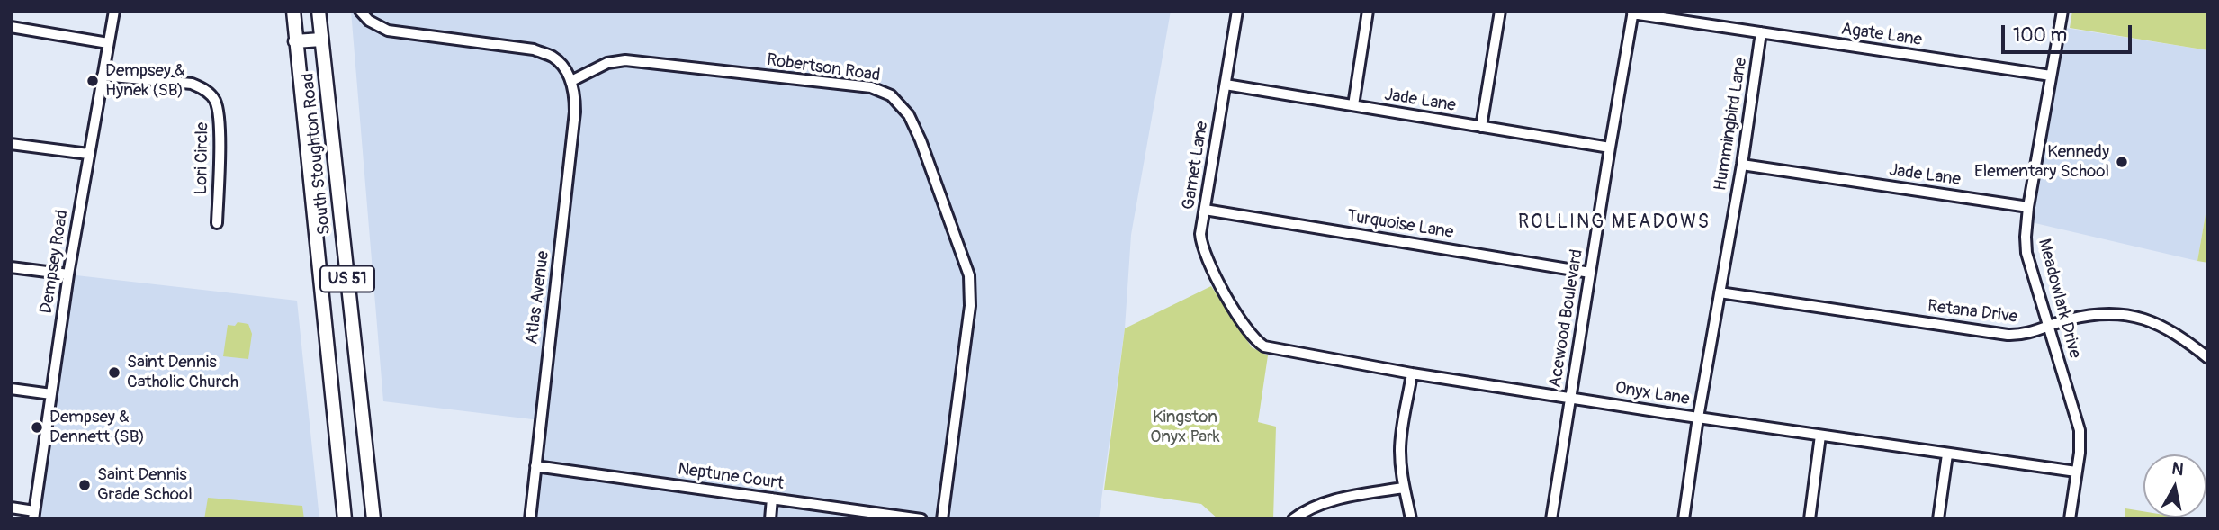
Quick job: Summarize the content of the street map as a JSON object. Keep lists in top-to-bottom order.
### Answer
{
  "streets": {
    "main road": ["South Stoughton Road", "US 51"],
    "street": [
      "Agate Lane",
      "Robertson Road",
      "Jade Lane",
      "Hummingbird Lane",
      "Lori Circle",
      "Garnet Lane",
      "Turquoise Lane",
      "Dempsey Road",
      "Atlas Avenue",
      "Meadowlark Drive",
      "Retana Drive",
      "Acewood Boulevard",
      "Onyx Lane",
      "Neptune Court"
    ]
  },
  "crossings": [
    ["Agate Lane", "Hummingbird Lane"],
    ["Agate Lane", "Meadowlark Drive"],
    ["Agate Lane", "Acewood Boulevard"],
    ["Robertson Road", "Atlas Avenue"],
    ["Jade Lane", "Hummingbird Lane"],
    ["Jade Lane", "Garnet Lane"],
    ["Jade Lane", "Meadowlark Drive"],
    ["Jade Lane", "Acewood Boulevard"],
    ["Hummingbird Lane", "Retana Drive"],
    ["Hummingbird Lane", "Onyx Lane"],
    ["Lori Circle", "Dempsey Road"],
    ["Garnet Lane", "Turquoise Lane"],
    ["Garnet Lane", "Onyx Lane"],
    ["Turquoise Lane", "Acewood Boulevard"],
    ["Atlas Avenue", "Neptune Court"],
    ["Meadowlark Drive", "Retana Drive"],
    ["Meadowlark Drive", "Onyx Lane"],
    ["Acewood Boulevard", "Onyx Lane"]
  ],
  "districts": ["ROLLING MEADOWS"],
  "parks": ["Kingston Onyx Park"],
  "places": [
    "Dempsey & Hynek (SB)",
    "Kennedy Elementary School",
    "Saint Dennis Catholic Church",
    "Dempsey & Dennett (SB)",
    "Saint Dennis Grade School"
  ],
  "scale_bar": "100 m",
  "north": "top"
}
